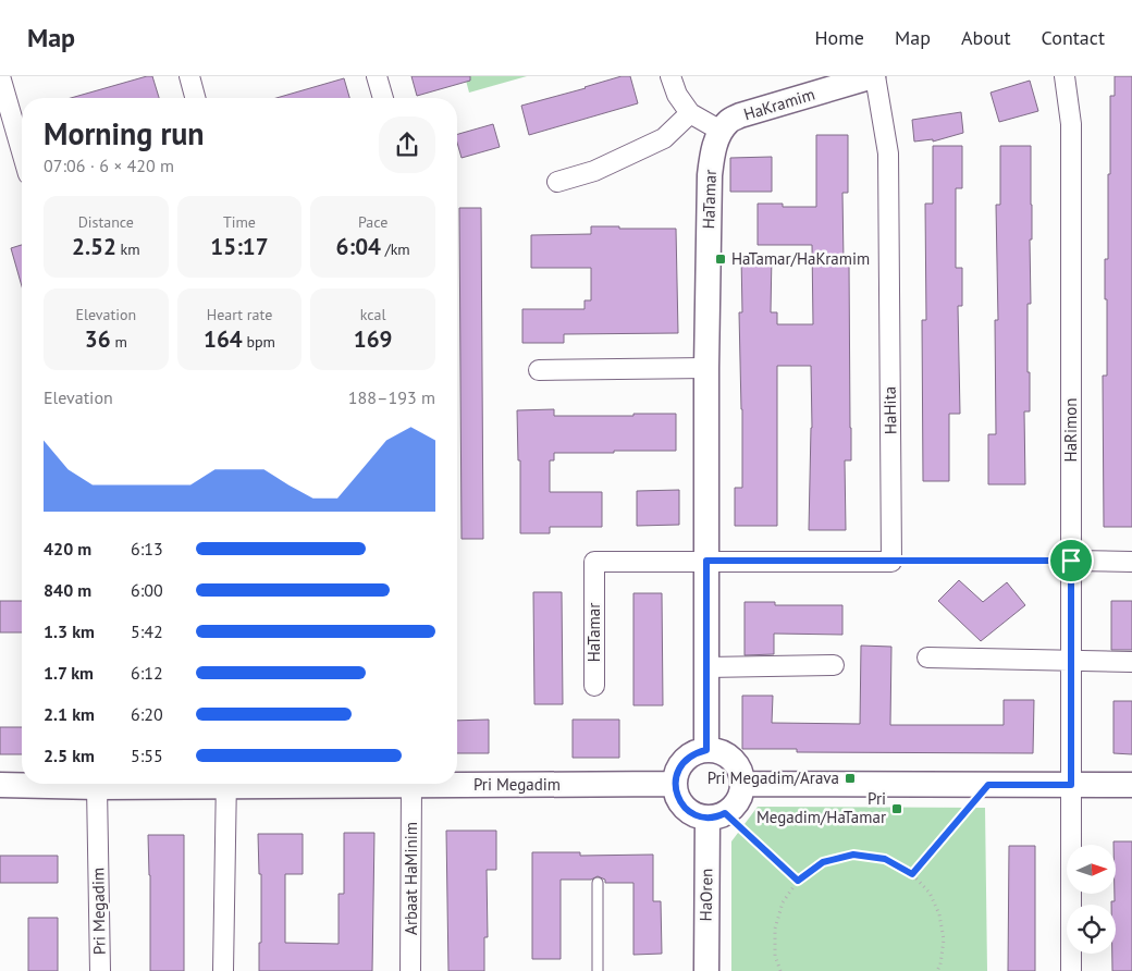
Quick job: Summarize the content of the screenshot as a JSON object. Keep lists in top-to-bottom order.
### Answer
{
  "streets": {
    "street": [
      "HaKramim",
      "HaTamar",
      "HaHita",
      "HaRimon",
      "Pri Megadim",
      "Arbaat HaMinim",
      "HaOren"
    ]
  },
  "crossings": [
    ["HaKramim", "HaTamar"],
    ["HaKramim", "HaHita"],
    ["HaTamar", "Pri Megadim"],
    ["HaTamar", "HaOren"],
    ["Pri Megadim", "Arbaat HaMinim"],
    ["Pri Megadim", "HaOren"]
  ],
  "places": {
    "transit": ["HaTamar/HaKramim", "Pri Megadim/Arava", "Pri Megadim/HaTamar"]
  },
  "north": "right",
  "page": {
    "header": "Map",
    "nav": [
      "Home",
      "Map",
      "About",
      "Contact"
    ],
    "heading": ["Morning run", "07:06 · 6 × 420 m"],
    "stats": [
      ["Distance", "2.52 km"],
      ["Time", "15:17"],
      ["Pace", "6:04 /km"],
      ["Elevation", "36 m"],
      ["Heart rate", "164 bpm"],
      ["kcal", "169"]
    ],
    "chart": ["Elevation", "188–193 m"],
    "list": [
      {
        "name": "420 m",
        "note": "6:13"
      },
      {
        "name": "840 m",
        "note": "6:00"
      },
      {
        "name": "1.3 km",
        "note": "5:42"
      },
      {
        "name": "1.7 km",
        "note": "6:12"
      },
      {
        "name": "2.1 km",
        "note": "6:20"
      },
      {
        "name": "2.5 km",
        "note": "5:55"
      }
    ]
  }
}
